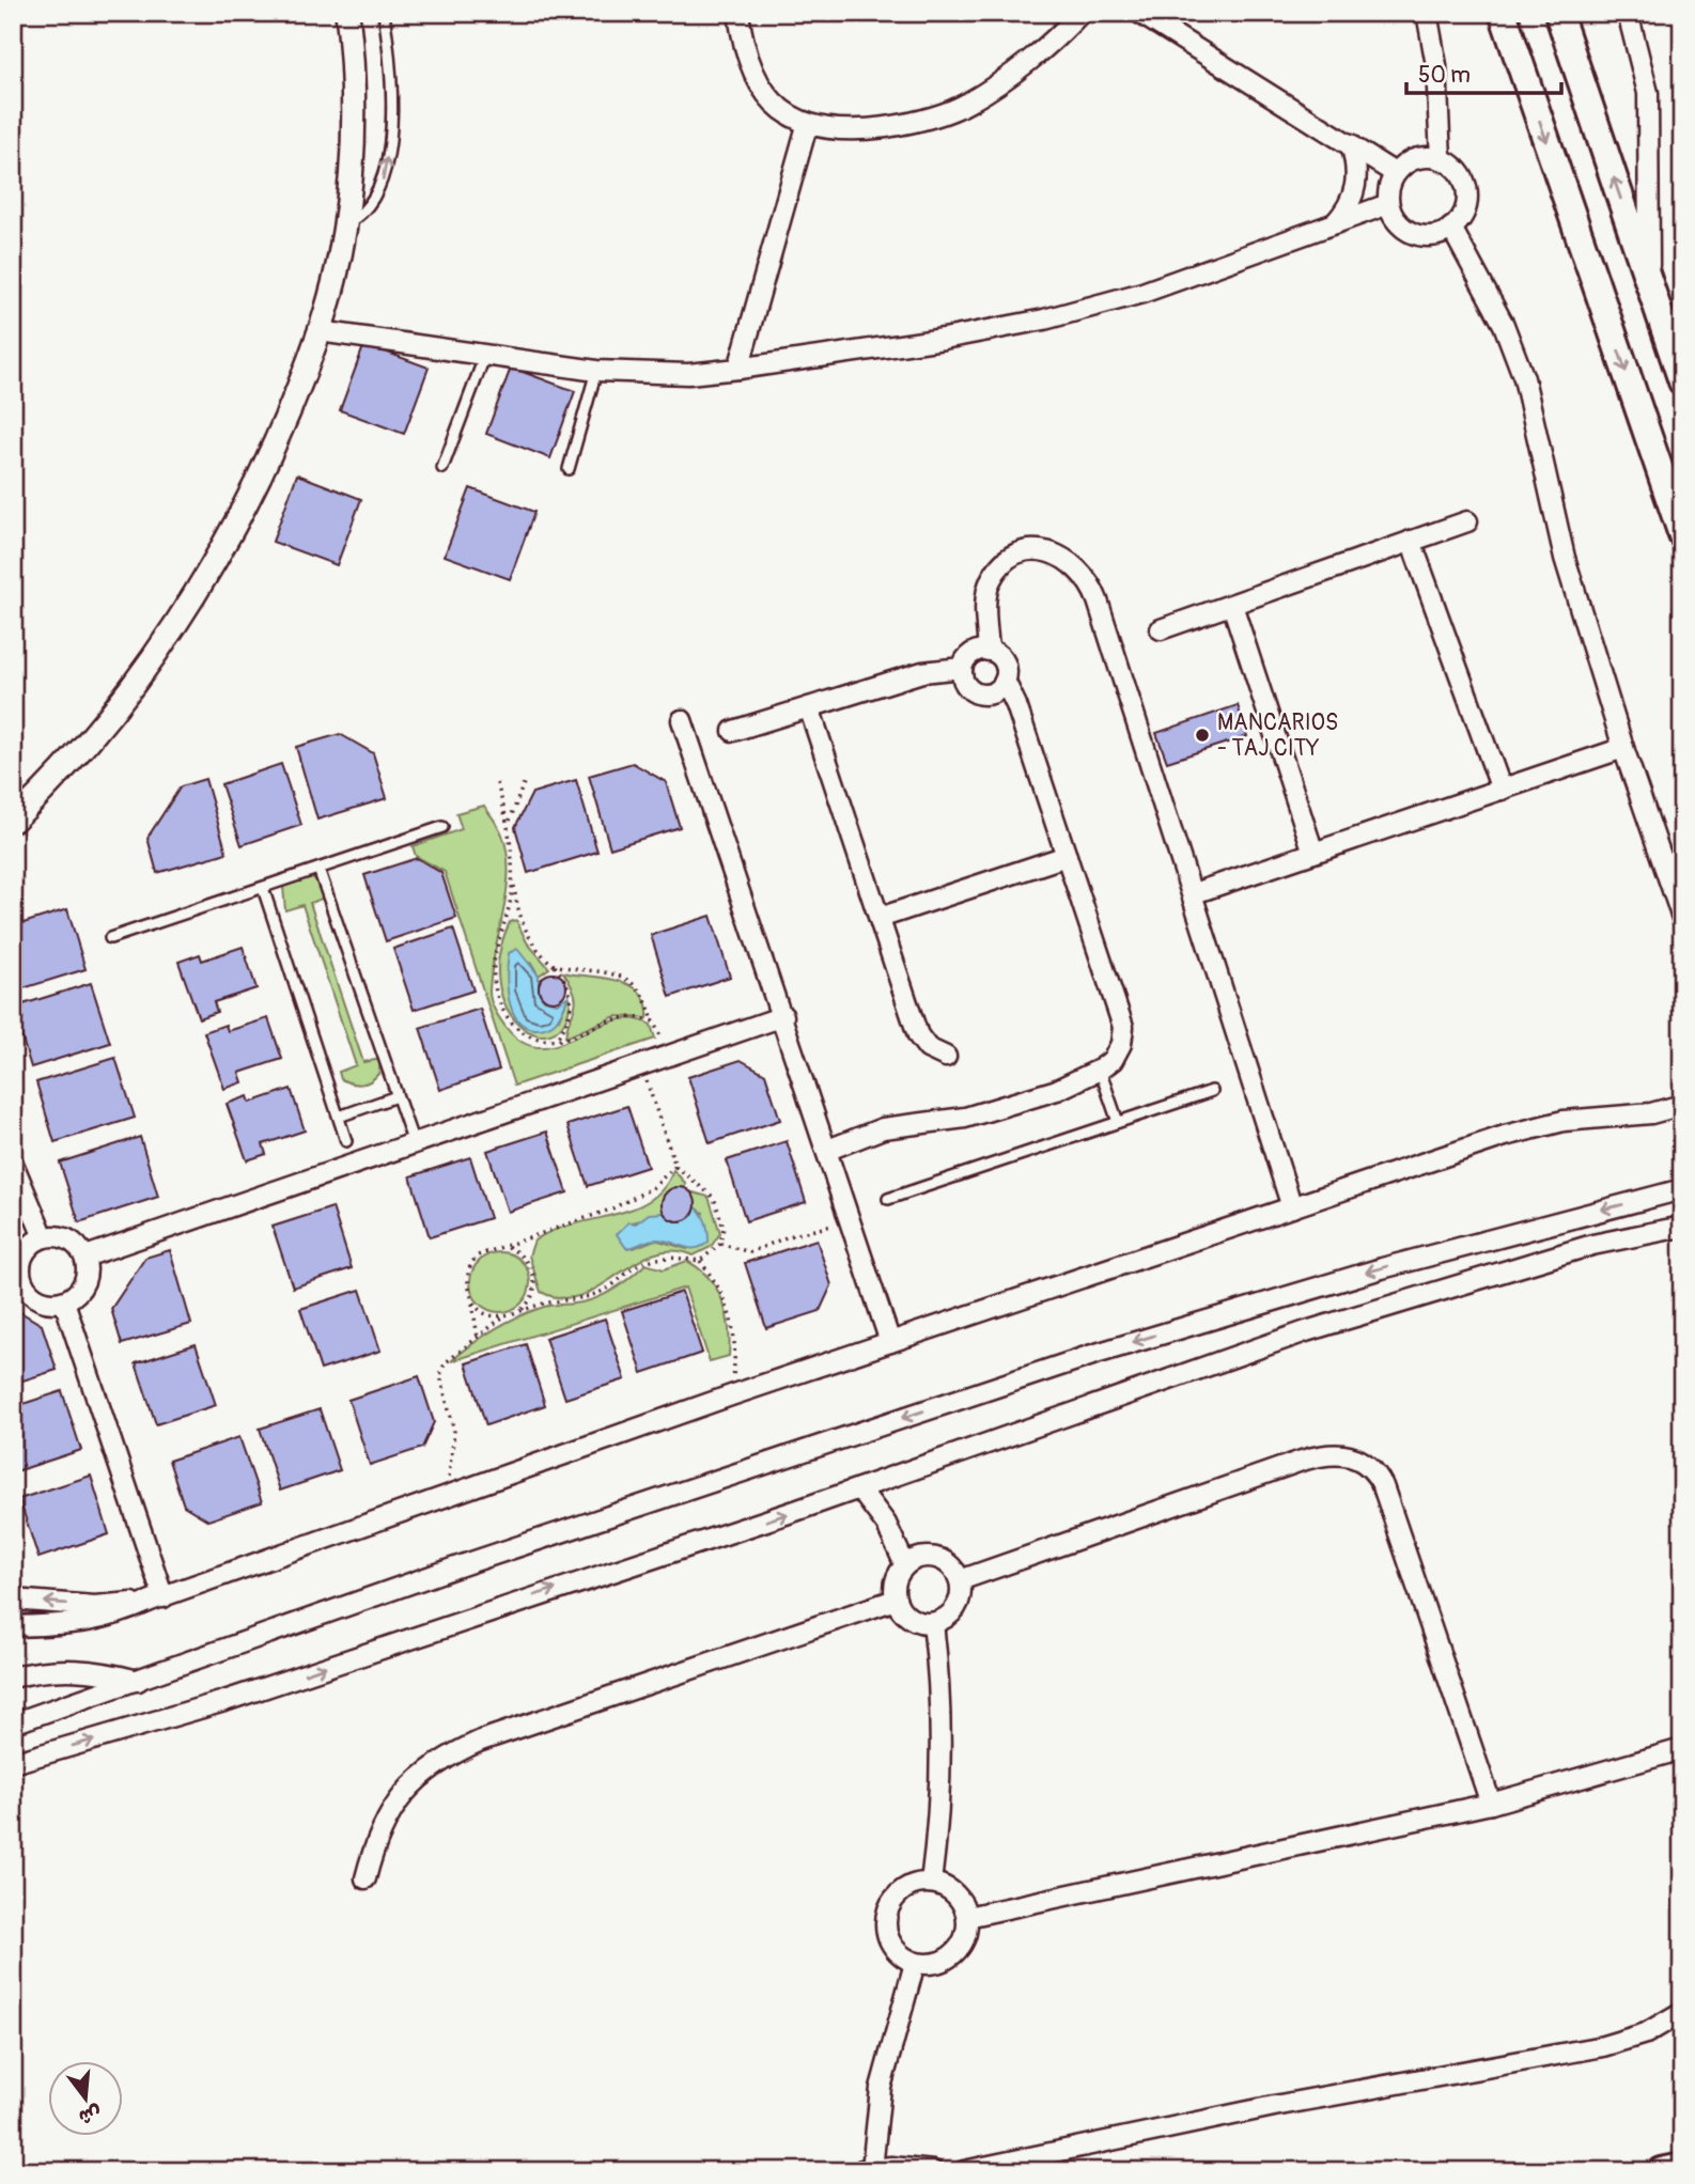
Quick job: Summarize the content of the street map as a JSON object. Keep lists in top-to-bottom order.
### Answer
{
  "places": ["MANCARIOS - TAJ CITY"],
  "scale_bar": "50 m",
  "north": "bottom"
}
